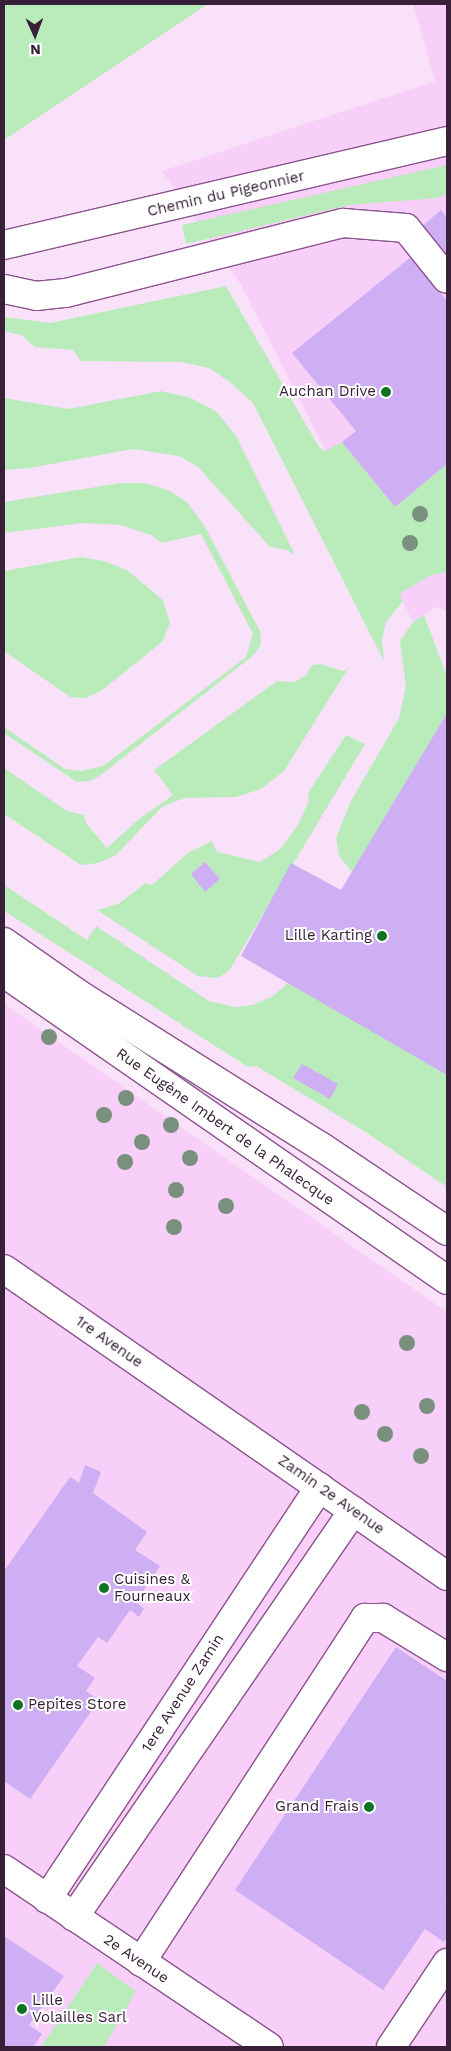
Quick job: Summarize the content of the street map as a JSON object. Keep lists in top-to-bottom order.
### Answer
{
  "streets": {
    "street": [
      "Chemin du Pigeonnier",
      "Rue Eugène Imbert de la Phalecque",
      "1re Avenue",
      "Zamin 2e Avenue",
      "1ere Avenue Zamin",
      "2e Avenue"
    ]
  },
  "crossings": [
    ["1re Avenue", "Zamin 2e Avenue"],
    ["Zamin 2e Avenue", "1ere Avenue Zamin"],
    ["1ere Avenue Zamin", "2e Avenue"]
  ],
  "places": [
    "Auchan Drive",
    "Lille Karting",
    "Cuisines & Fourneaux",
    "Pepites Store",
    "Grand Frais",
    "Lille Volailles Sarl"
  ],
  "north": "bottom"
}
